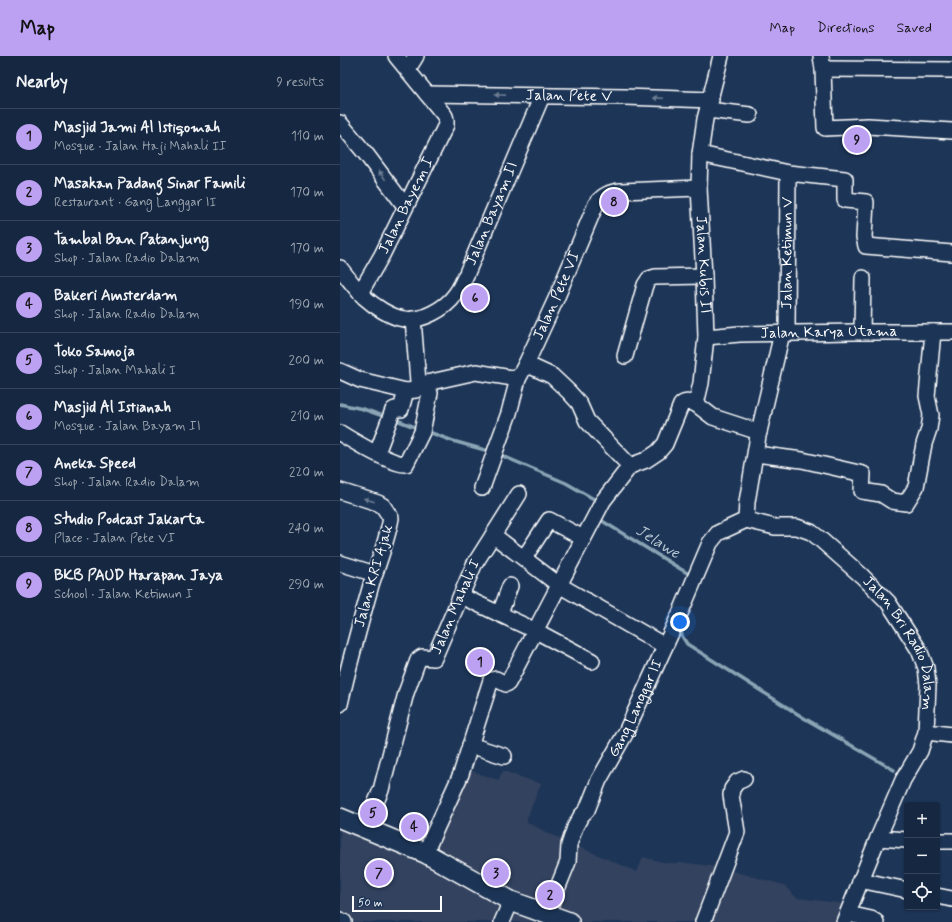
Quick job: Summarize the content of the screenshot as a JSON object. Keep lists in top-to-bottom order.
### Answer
{
  "streets": {
    "street": [
      "Jalan Pete V",
      "Jalan Bayem I",
      "Jalan Bayam II",
      "Jalan Ketimun V",
      "Jalan Kubis II",
      "Jalan Pete VI",
      "Jalan Karya Utama",
      "Jalan KRI Ajak",
      "Jalan Mahali I",
      "Jalan Bri Radio Dalam",
      "Gang Langgar II"
    ]
  },
  "crossings": [
    ["Jalan Pete V", "Jalan Bayem I"],
    ["Jalan Pete V", "Jalan Bayam II"],
    ["Jalan Pete V", "Jalan Kubis II"],
    ["Jalan Bayem I", "Jalan Bayam II"],
    ["Jalan Ketimun V", "Jalan Karya Utama"],
    ["Jalan Kubis II", "Jalan Pete VI"],
    ["Jalan Kubis II", "Jalan Karya Utama"],
    ["Jalan Bri Radio Dalam", "Gang Langgar II"]
  ],
  "one_way": ["Jalan Pete V"],
  "water": ["Jelawe"],
  "scale_bar": "50 m",
  "page": {
    "header": "Map",
    "nav": ["Map", "Directions", "Saved"],
    "heading": ["Nearby", "9 results"],
    "list": [
      {
        "mark": "1",
        "name": "Masjid Jami Al Istiqomah",
        "note": "Mosque · Jalan Haji Mahali II",
        "value": "110 m"
      },
      {
        "mark": "2",
        "name": "Masakan Padang Sinar Famili",
        "note": "Restaurant · Gang Langgar II",
        "value": "170 m"
      },
      {
        "mark": "3",
        "name": "Tambal Ban Patanjung",
        "note": "Shop · Jalan Radio Dalam",
        "value": "170 m"
      },
      {
        "mark": "4",
        "name": "Bakeri Amsterdam",
        "note": "Shop · Jalan Radio Dalam",
        "value": "190 m"
      },
      {
        "mark": "5",
        "name": "Toko Samoja",
        "note": "Shop · Jalan Mahali I",
        "value": "200 m"
      },
      {
        "mark": "6",
        "name": "Masjid Al Istianah",
        "note": "Mosque · Jalan Bayam II",
        "value": "210 m"
      },
      {
        "mark": "7",
        "name": "Aneka Speed",
        "note": "Shop · Jalan Radio Dalam",
        "value": "220 m"
      },
      {
        "mark": "8",
        "name": "Studio Podcast Jakarta",
        "note": "Place · Jalan Pete VI",
        "value": "240 m"
      },
      {
        "mark": "9",
        "name": "BKB PAUD Harapan Jaya",
        "note": "School · Jalan Ketimun I",
        "value": "290 m"
      }
    ],
    "pins": [
      "9",
      "8",
      "6",
      "1",
      "5",
      "4",
      "3",
      "7",
      "2"
    ],
    "map_buttons": ["+", "−"],
    "scale": "50 m"
  }
}
